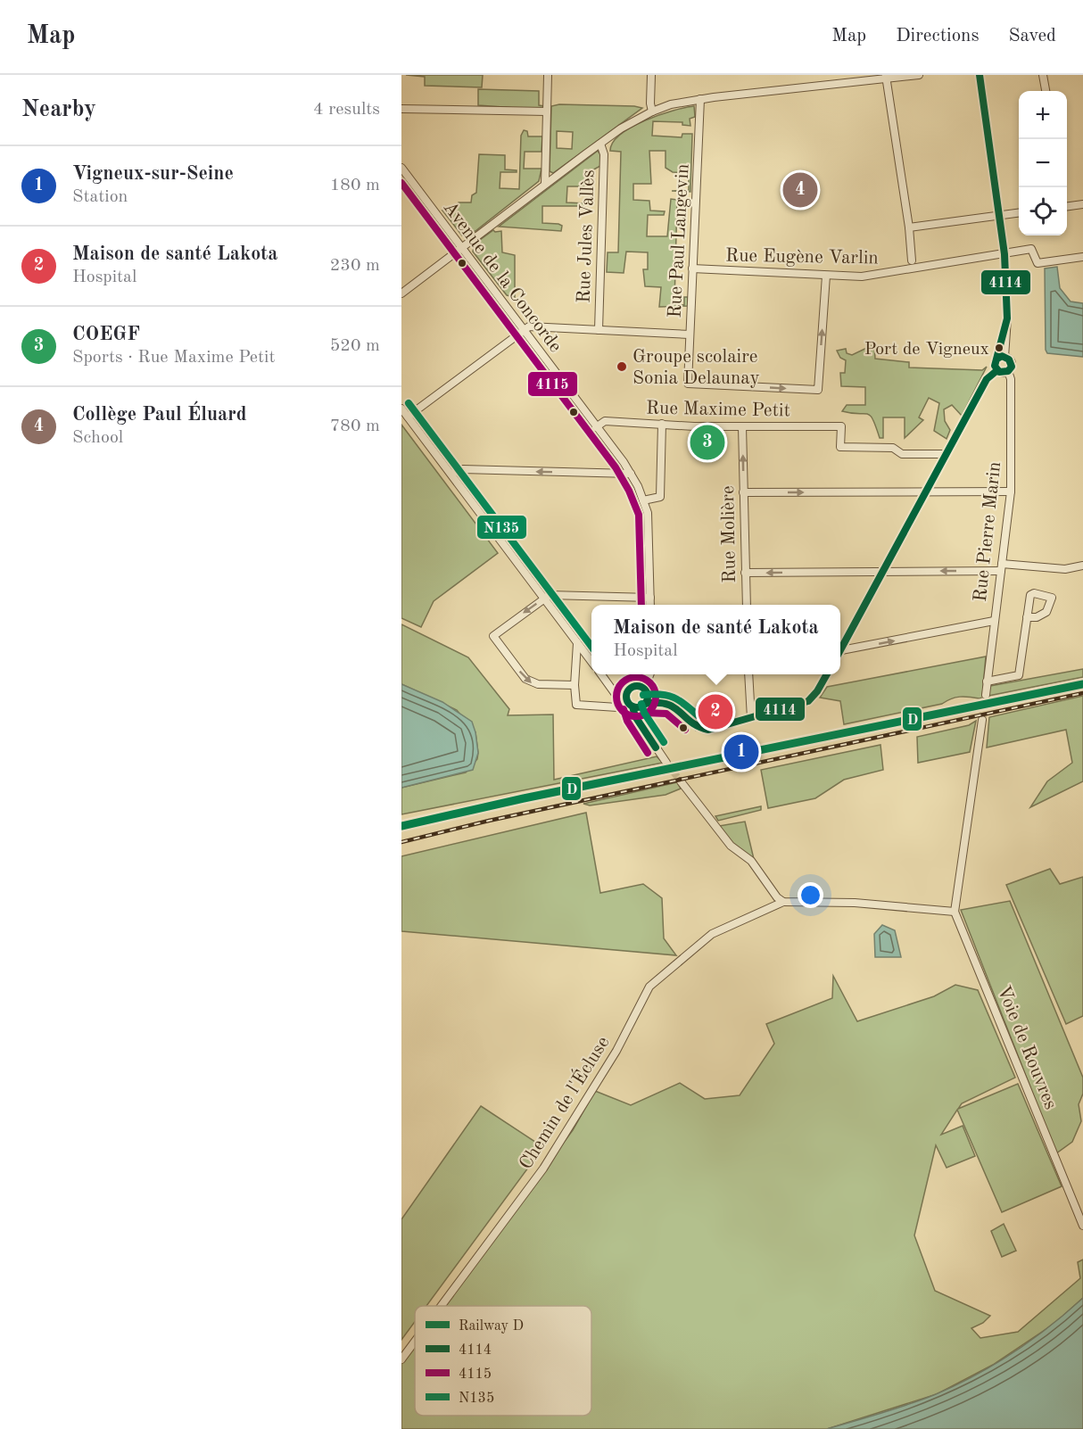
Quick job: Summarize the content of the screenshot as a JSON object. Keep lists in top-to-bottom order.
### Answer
{
  "streets": {
    "street": [
      "Rue Jules Vallès",
      "Rue Paul Langevin",
      "Rue Eugène Varlin",
      "Avenue de la Concorde",
      "Rue Maxime Petit",
      "Rue Pierre Marin",
      "Rue Molière",
      "Voie de Rouvres",
      "Chemin de l'Écluse"
    ]
  },
  "crossings": [
    ["Rue Paul Langevin", "Rue Eugène Varlin"],
    ["Avenue de la Concorde", "Rue Maxime Petit"],
    ["Rue Maxime Petit", "Rue Molière"]
  ],
  "one_way": ["Rue Molière"],
  "places": ["Port de Vigneux", "Groupe scolaire Sonia Delaunay"],
  "lines": [
    "transit line 4114",
    "transit line 4115",
    "transit line N135",
    "rail line D"
  ],
  "legend": [
    "Railway D",
    "4114",
    "4115",
    "N135"
  ],
  "page": {
    "header": "Map",
    "nav": ["Map", "Directions", "Saved"],
    "heading": ["Nearby", "4 results"],
    "map_buttons": ["+", "−"],
    "list": [
      {
        "mark": "1",
        "name": "Vigneux-sur-Seine",
        "note": "Station",
        "value": "180 m"
      },
      {
        "mark": "2",
        "name": "Maison de santé Lakota",
        "note": "Hospital",
        "value": "230 m"
      },
      {
        "mark": "3",
        "name": "COEGF",
        "note": "Sports · Rue Maxime Petit",
        "value": "520 m"
      },
      {
        "mark": "4",
        "name": "Collège Paul Éluard",
        "note": "School",
        "value": "780 m"
      }
    ],
    "pins": [
      "4",
      "3",
      "2",
      "1"
    ],
    "popup": ["Maison de santé Lakota", "Hospital"]
  }
}
